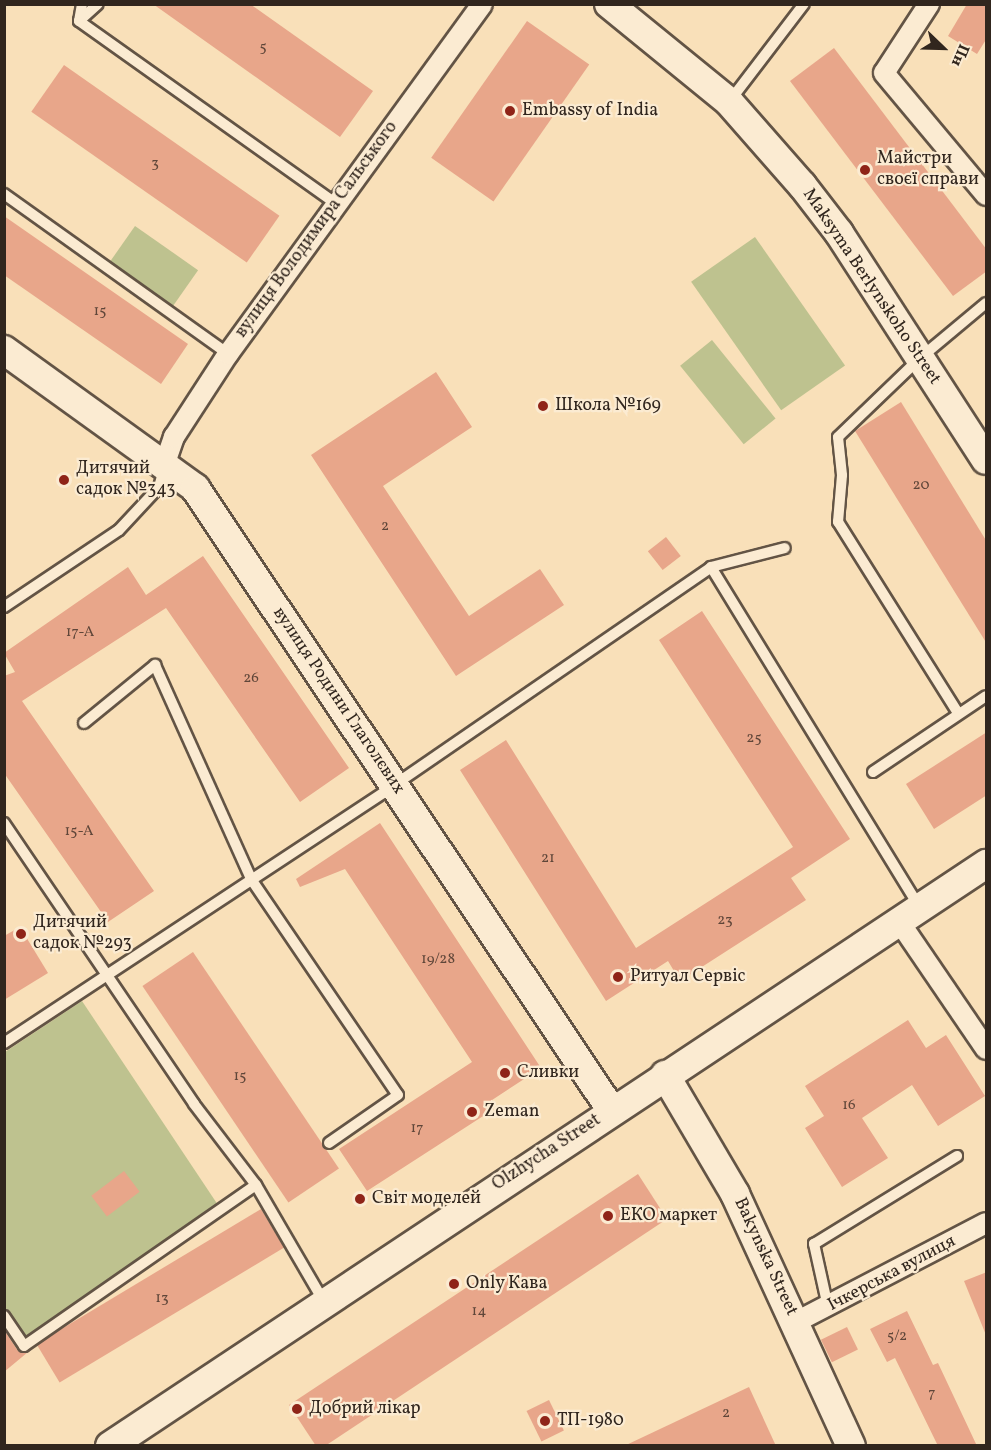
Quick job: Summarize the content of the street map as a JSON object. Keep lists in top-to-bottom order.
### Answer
{
  "streets": {
    "street": [
      "вулиця Володимира Сальського",
      "Maksyma Berlynskoho Street",
      "вулиця Родини Глаголєвих",
      "Olzhycha Street",
      "Bakynska Street",
      "Ічкерська вулиця"
    ]
  },
  "crossings": [
    ["вулиця Володимира Сальського", "вулиця Родини Глаголєвих"],
    ["вулиця Родини Глаголєвих", "Olzhycha Street"],
    ["Olzhycha Street", "Bakynska Street"],
    ["Bakynska Street", "Ічкерська вулиця"]
  ],
  "places": [
    "Embassy of India",
    "Майстри своєї справи",
    "Школа №169",
    "Дитячий садок №343",
    "Дитячий садок №293",
    "Ритуал Сервіс",
    "Сливки",
    "Zeman",
    "Світ моделей",
    "ЕКО маркет",
    "Only Кава",
    "Добрий лікар",
    "ТП-1980"
  ],
  "house_numbers": [
    "5",
    "3",
    "15",
    "20",
    "2",
    "17-А",
    "26",
    "25",
    "15-А",
    "21",
    "23",
    "19/28",
    "15",
    "16",
    "17",
    "13",
    "14",
    "5/2",
    "7",
    "2"
  ],
  "north": "bottom right"
}
